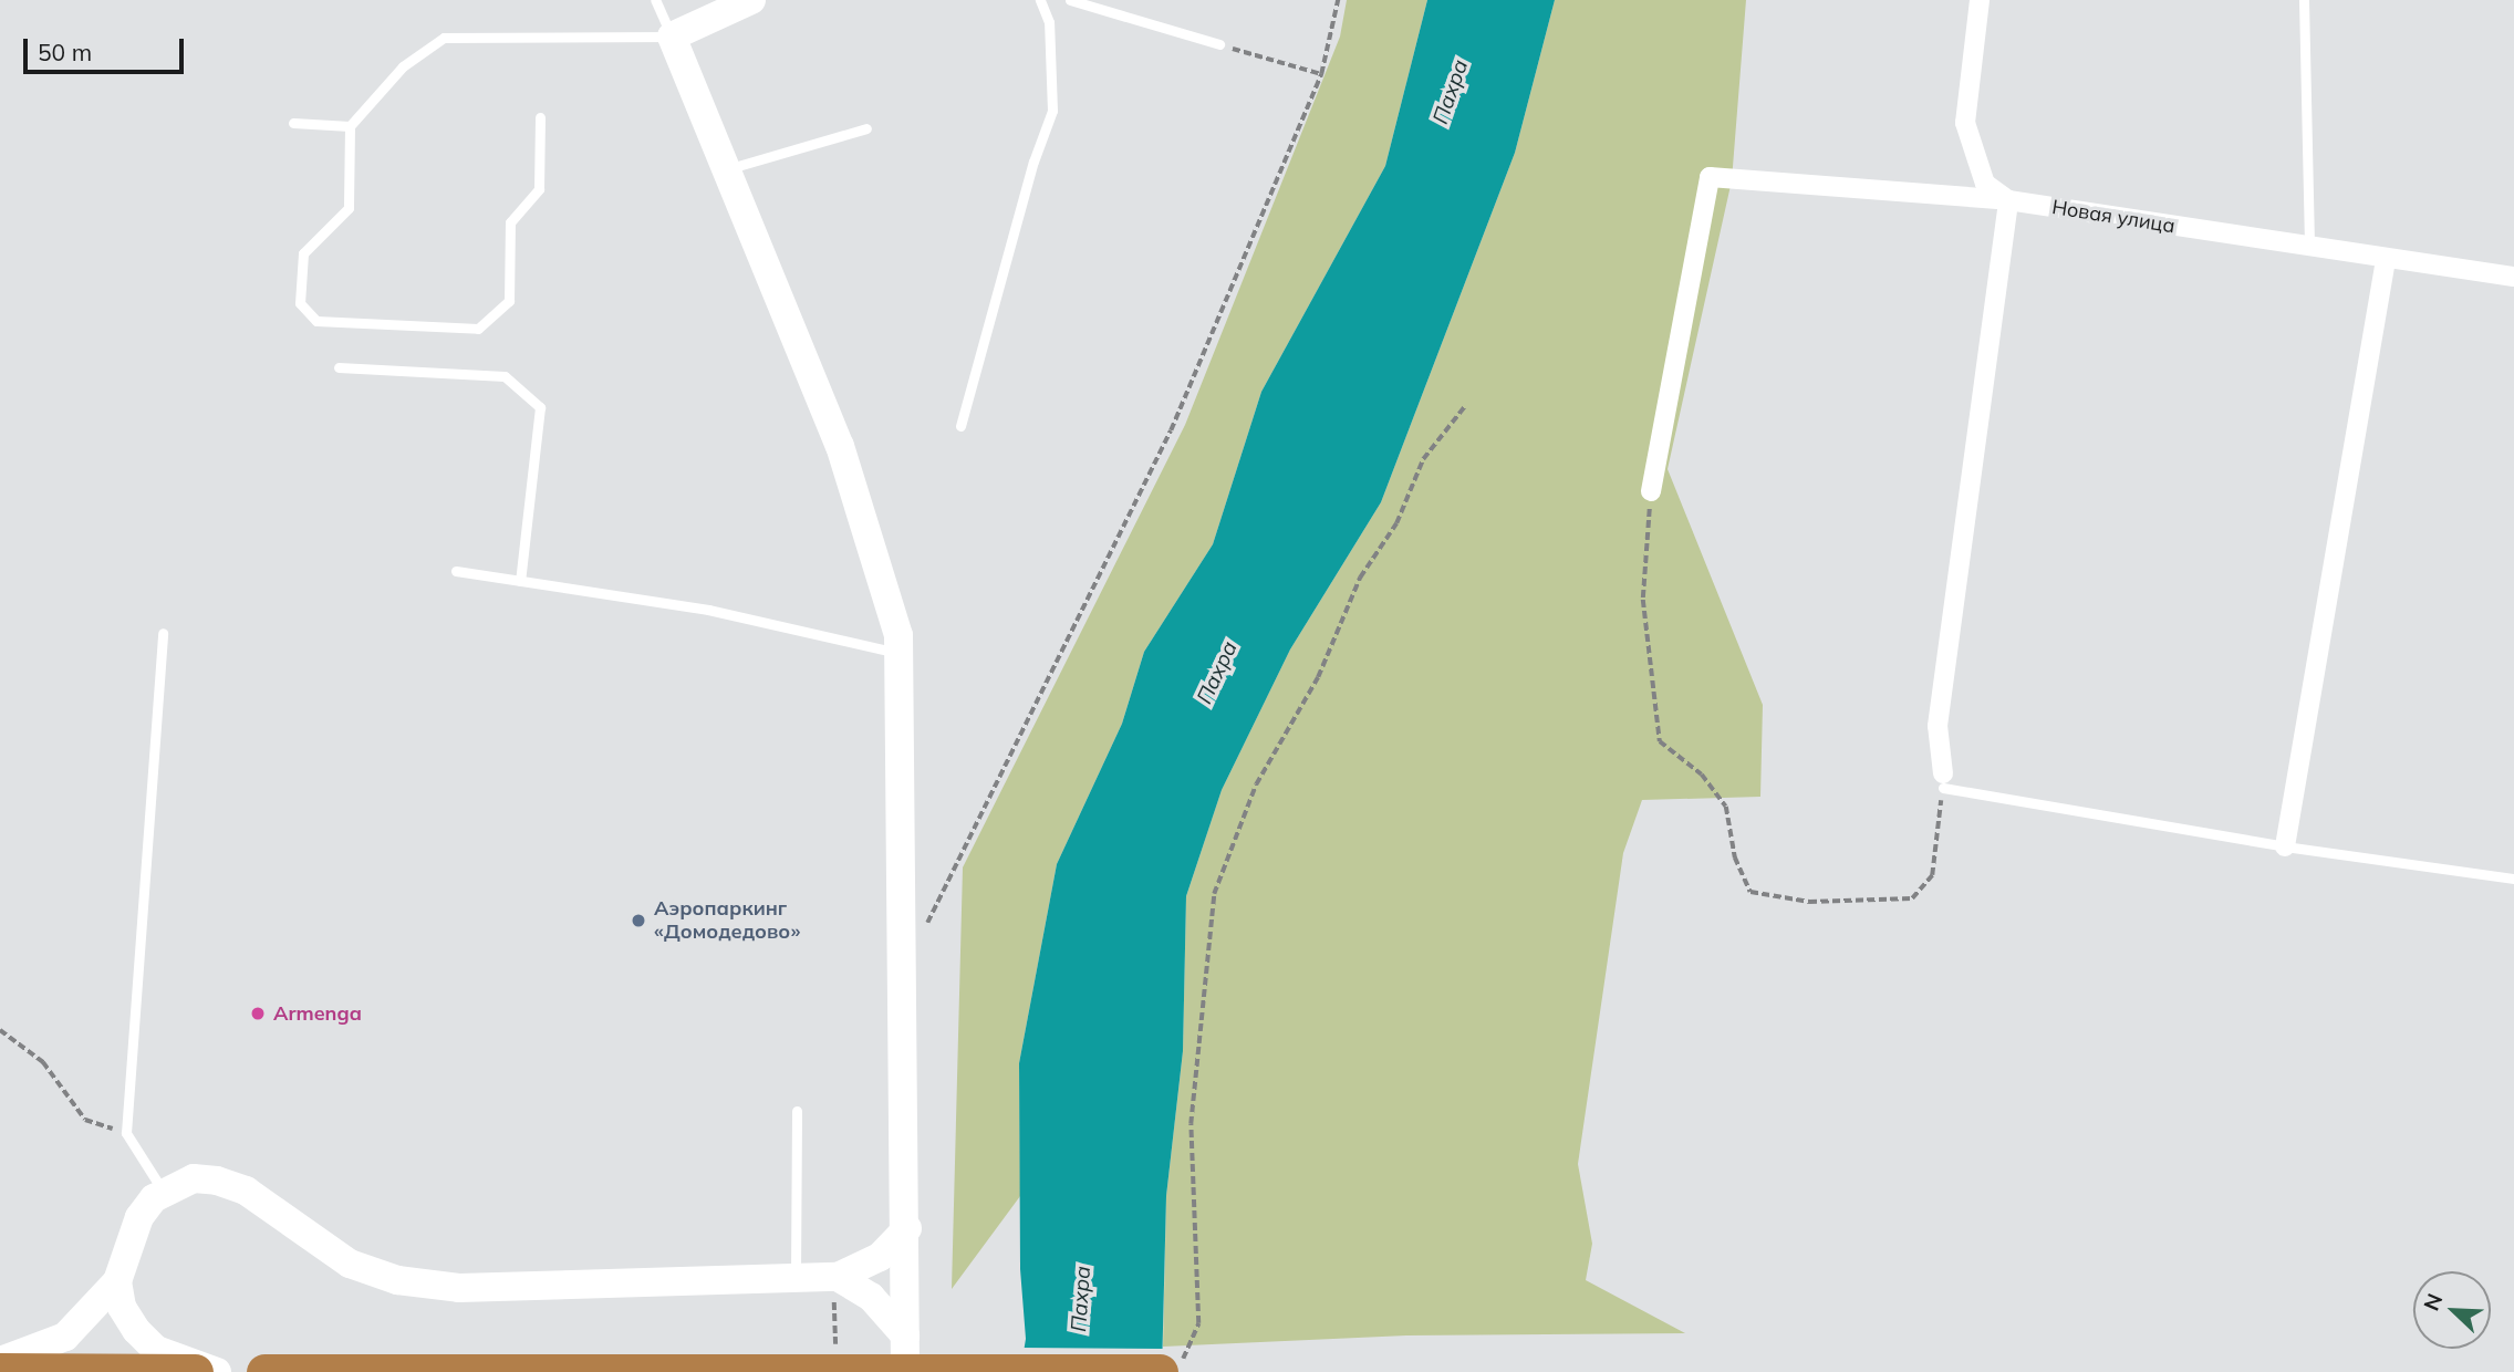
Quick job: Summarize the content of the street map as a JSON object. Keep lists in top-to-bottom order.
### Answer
{
  "streets": {
    "street": ["Новая улица"]
  },
  "water": ["Пахра"],
  "places": ["Аэропаркинг «Домодедово»", "Armenga"],
  "scale_bar": "50 m",
  "north": "top left"
}
